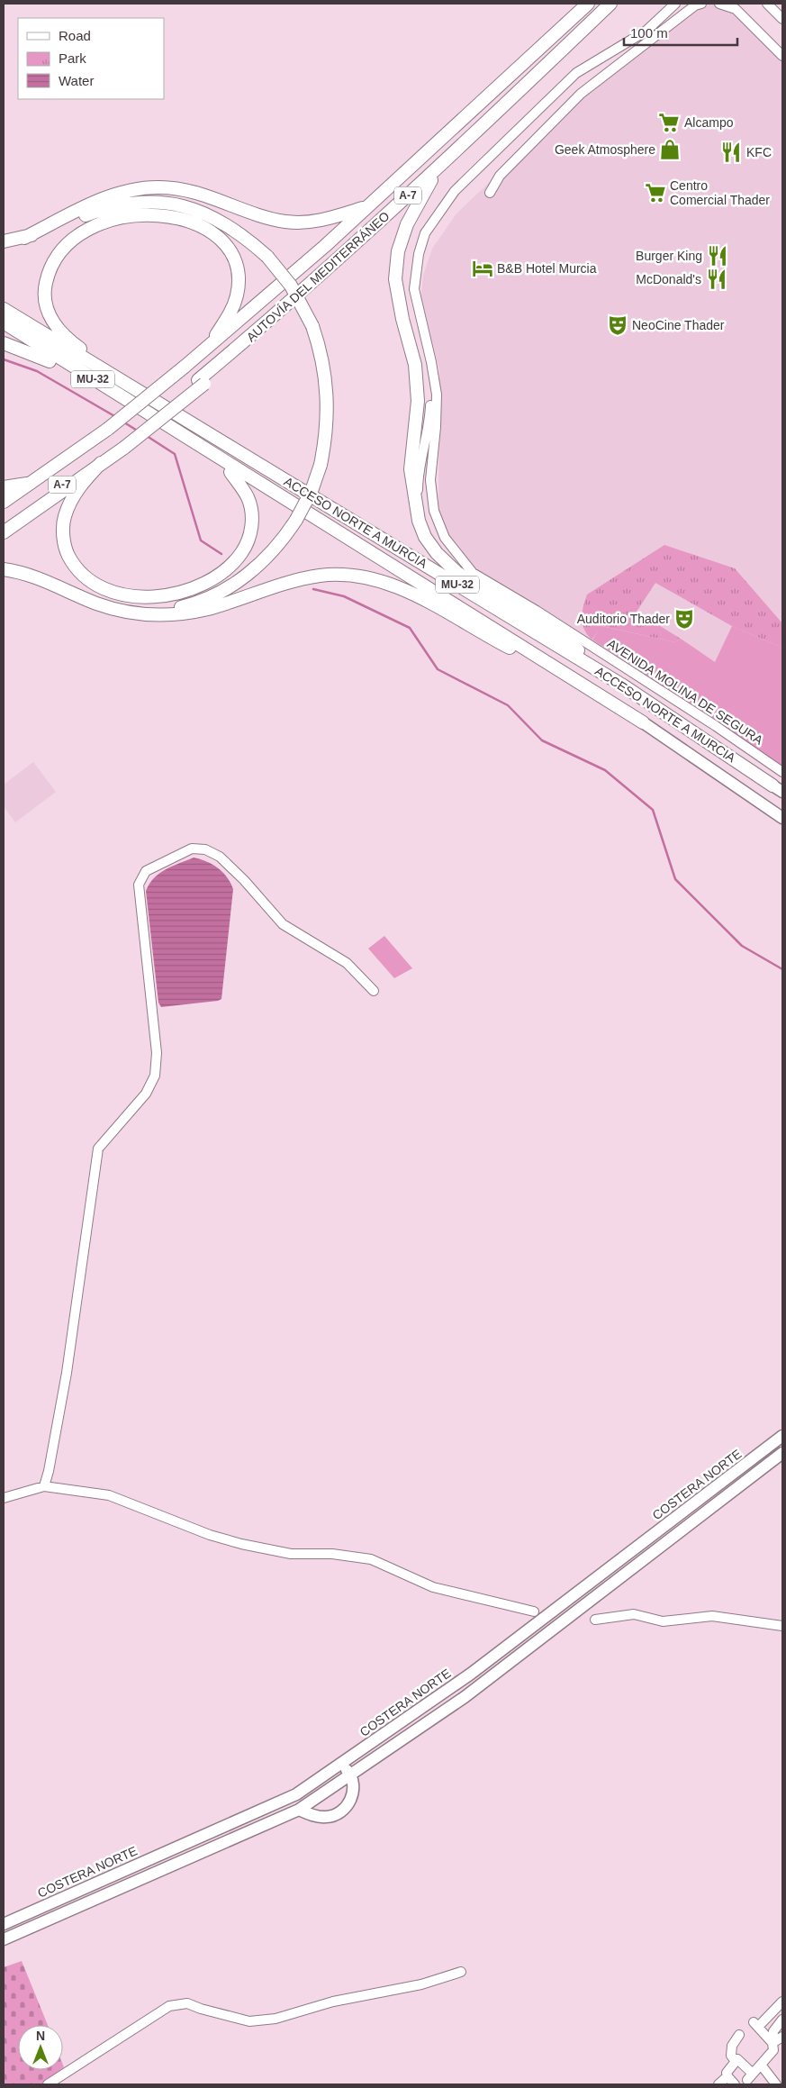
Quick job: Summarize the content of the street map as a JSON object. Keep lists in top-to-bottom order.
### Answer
{
  "streets": {
    "highway": [
      "A-7",
      "AUTOVÍA DEL MEDITERRÁNEO",
      "MU-32",
      "ACCESO NORTE A MURCIA"
    ],
    "main road": ["COSTERA NORTE"],
    "street": ["AVENIDA MOLINA DE SEGURA"]
  },
  "places": {
    "supermarket": ["Alcampo", "Centro Comercial Thader"],
    "shop": ["Geek Atmosphere"],
    "restaurant": ["KFC", "Burger King", "McDonald's"],
    "hotel": ["B&B Hotel Murcia"],
    "theatre": ["NeoCine Thader", "Auditorio Thader"]
  },
  "legend": ["Road", "Park", "Water"],
  "scale_bar": "100 m",
  "north": "top"
}
